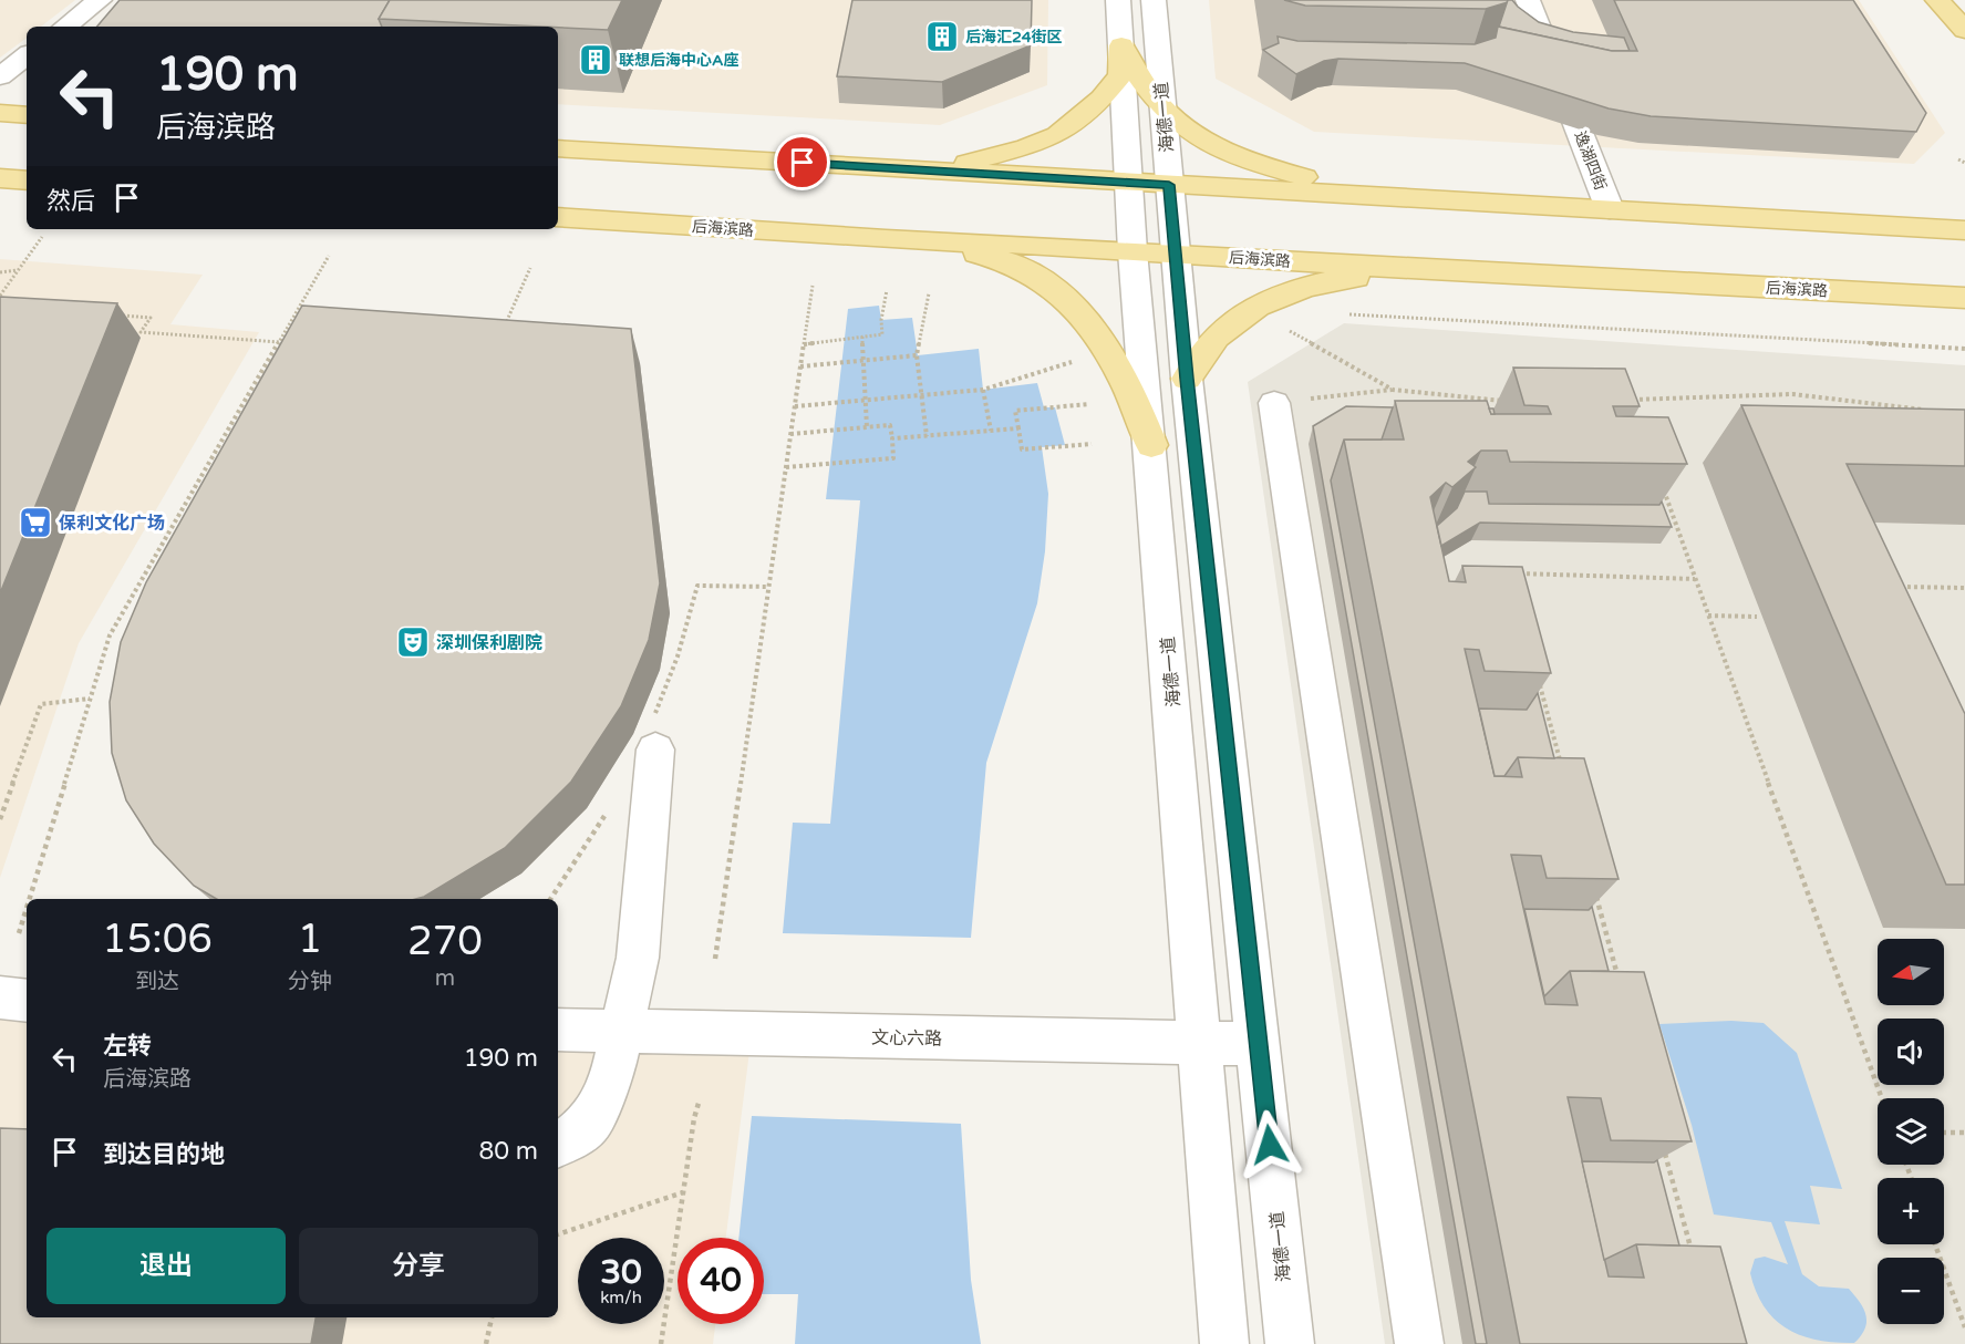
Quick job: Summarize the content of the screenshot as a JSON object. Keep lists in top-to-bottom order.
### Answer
{
  "streets": {
    "main road": ["后海滨路"],
    "street": ["海德一道", "逸湖四街", "文心六路"]
  },
  "crossings": [
    ["海德一道", "后海滨路"],
    ["海德一道", "文心六路"]
  ],
  "places": {
    "building": ["后海汇24街区", "联想后海中心A座"],
    "supermarket": ["保利文化广场"],
    "theatre": ["深圳保利剧院"]
  },
  "north": "left",
  "page": {
    "turn": ["190 m", "后海滨路"],
    "then": "然后",
    "eta": [
      "15:06",
      "到达",
      "1",
      "分钟",
      "270",
      "m"
    ],
    "map_buttons": ["+", "−"],
    "list": [
      {
        "name": "左转",
        "note": "后海滨路",
        "value": "190 m"
      },
      {
        "name": "到达目的地",
        "value": "80 m"
      }
    ],
    "buttons": ["退出", "分享"],
    "speed": "30 km/h",
    "limit": "40"
  }
}
